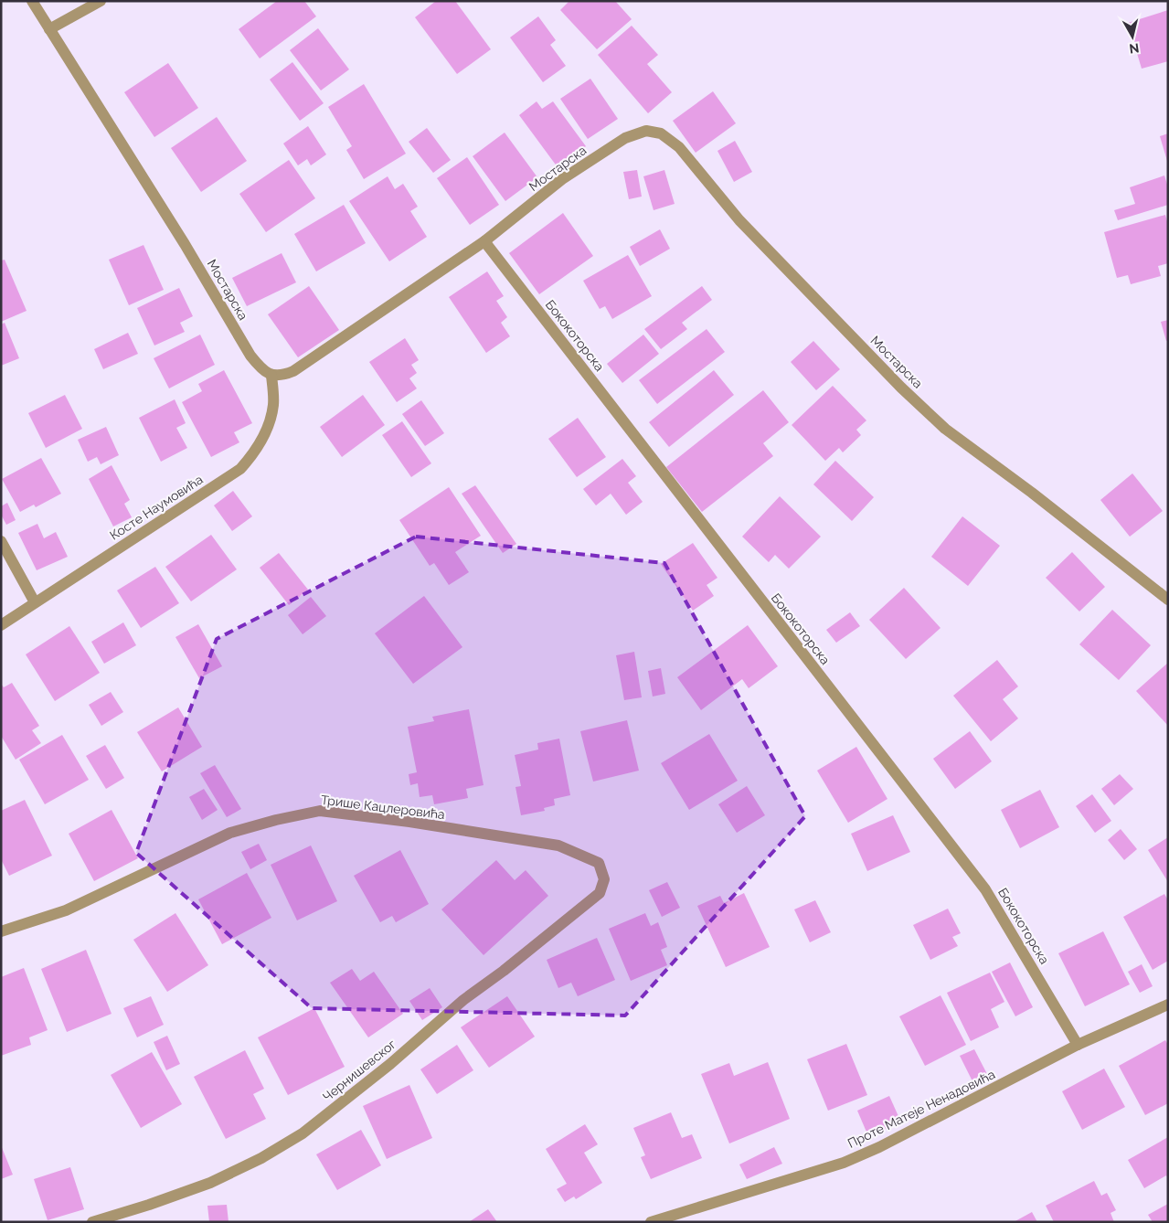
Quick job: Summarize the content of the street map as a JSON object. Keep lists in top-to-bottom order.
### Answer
{
  "streets": {
    "street": [
      "Мостарска",
      "Бококоторска",
      "Косте Наумовића",
      "Трише Кацлеровића",
      "Чернишевског",
      "Проте Матеје Ненадовића"
    ]
  },
  "crossings": [
    ["Мостарска", "Бококоторска"],
    ["Мостарска", "Косте Наумовића"],
    ["Бококоторска", "Проте Матеје Ненадовића"],
    ["Трише Кацлеровића", "Чернишевског"]
  ],
  "north": "bottom"
}
